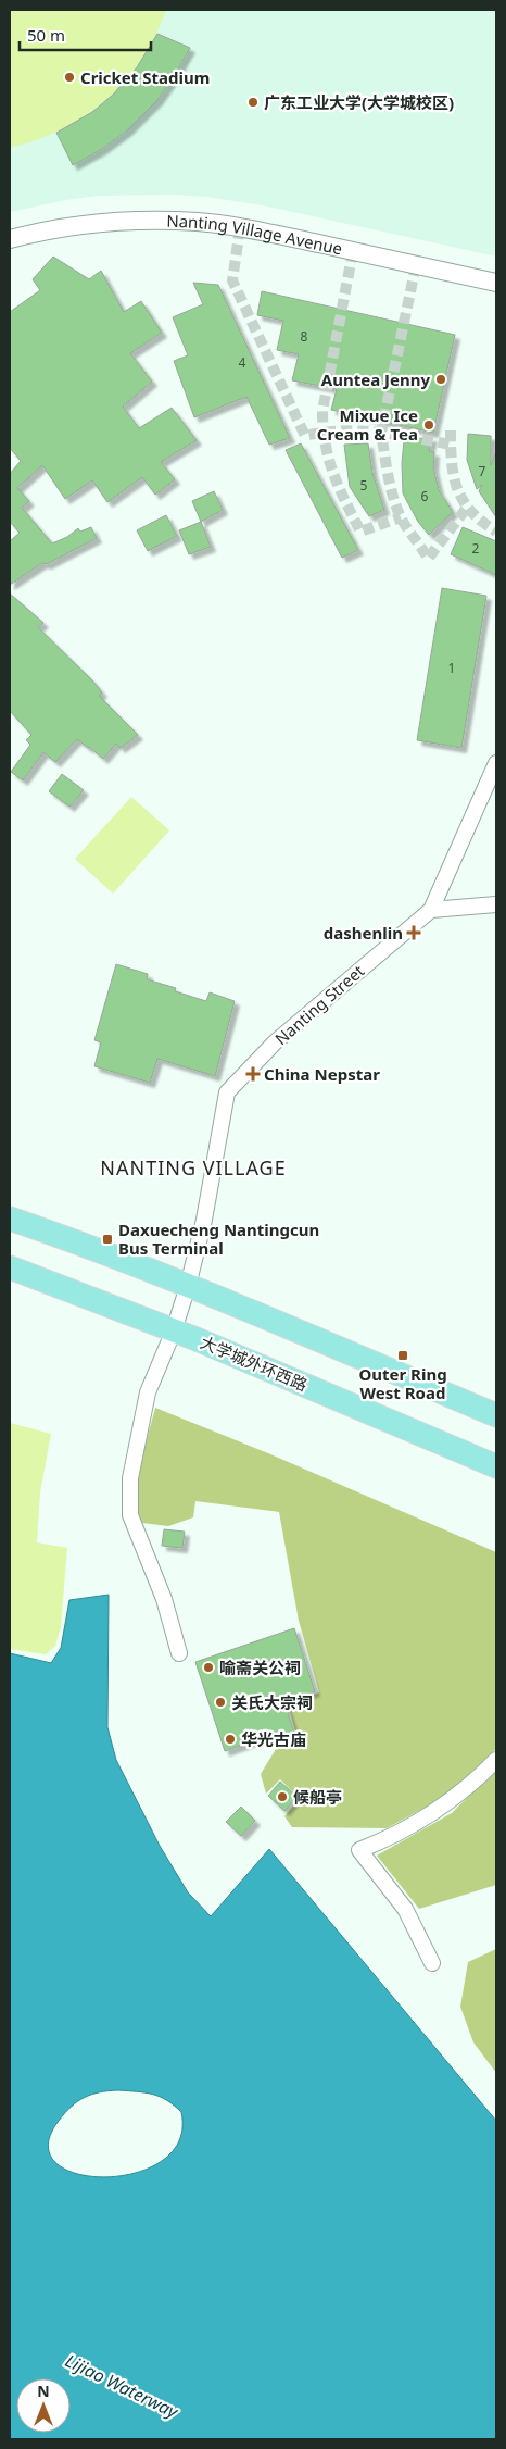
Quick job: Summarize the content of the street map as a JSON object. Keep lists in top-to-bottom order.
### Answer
{
  "streets": {
    "main road": ["大学城外环西路"],
    "street": ["Nanting Village Avenue", "Nanting Street"]
  },
  "crossings": [
    ["Nanting Street", "大学城外环西路"]
  ],
  "districts": ["NANTING VILLAGE"],
  "water": ["Lijiao Waterway"],
  "places": {
    "other": [
      "Cricket Stadium",
      "广东工业大学(大学城校区)",
      "Auntea Jenny",
      "Mixue Ice Cream & Tea",
      "喻斋关公祠",
      "关氏大宗祠",
      "华光古庙",
      "候船亭"
    ],
    "health": ["dashenlin", "China Nepstar"],
    "transit": ["Daxuecheng Nantingcun Bus Terminal", "Outer Ring West Road"]
  },
  "house_numbers": [
    "8",
    "4",
    "7",
    "5",
    "6",
    "2",
    "1"
  ],
  "scale_bar": "50 m",
  "north": "top"
}
